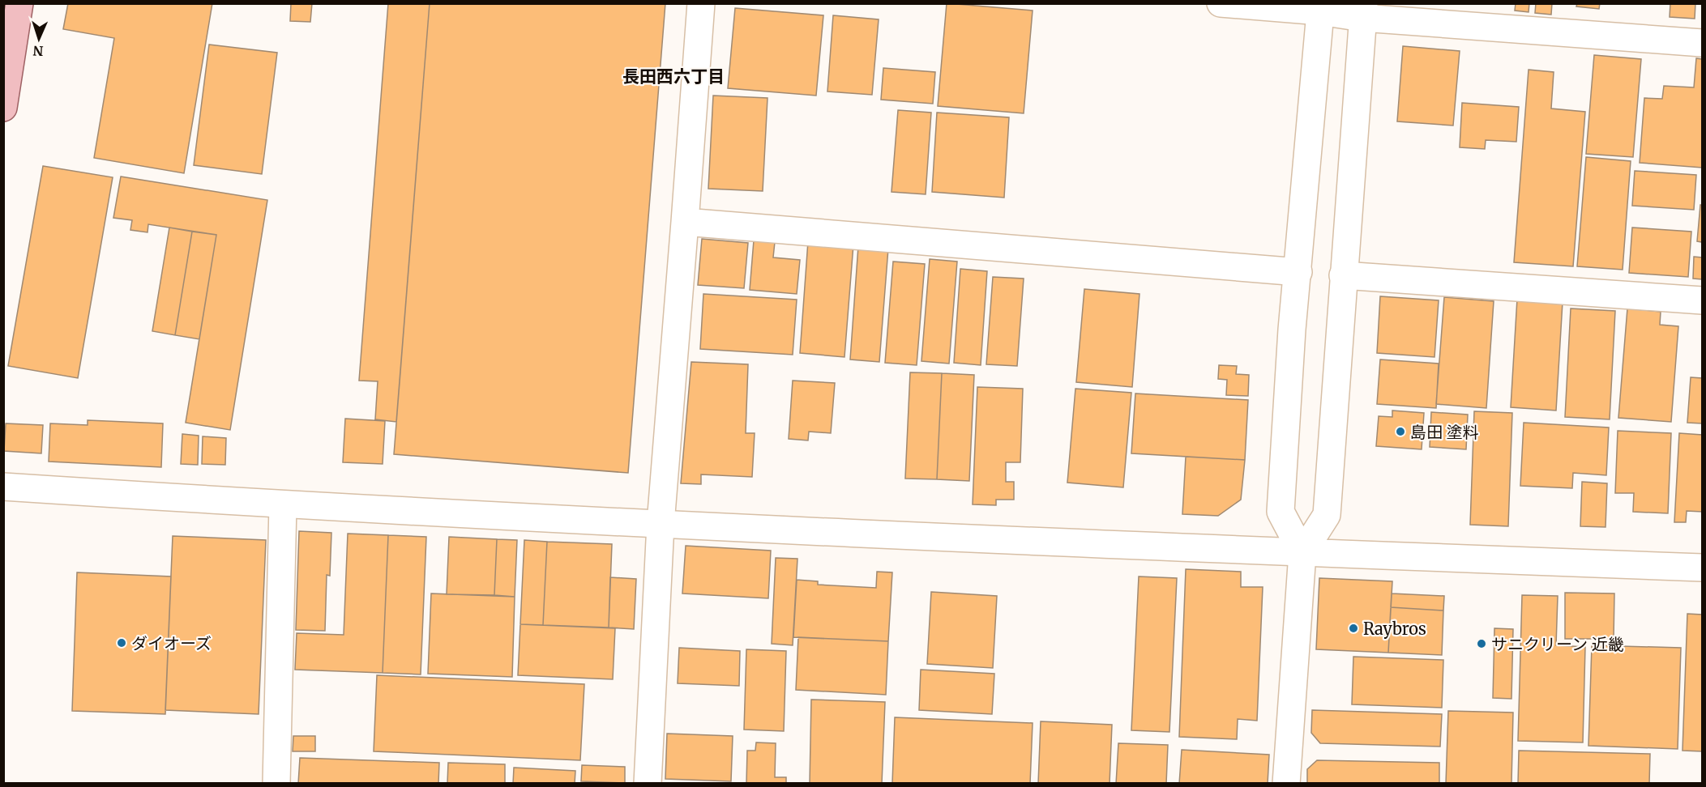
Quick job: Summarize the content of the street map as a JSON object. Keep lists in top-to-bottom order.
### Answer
{
  "districts": ["長田西六丁目"],
  "places": [
    "島田 塗料",
    "Raybros",
    "ダイオーズ",
    "サニクリーン 近畿"
  ],
  "north": "bottom"
}
